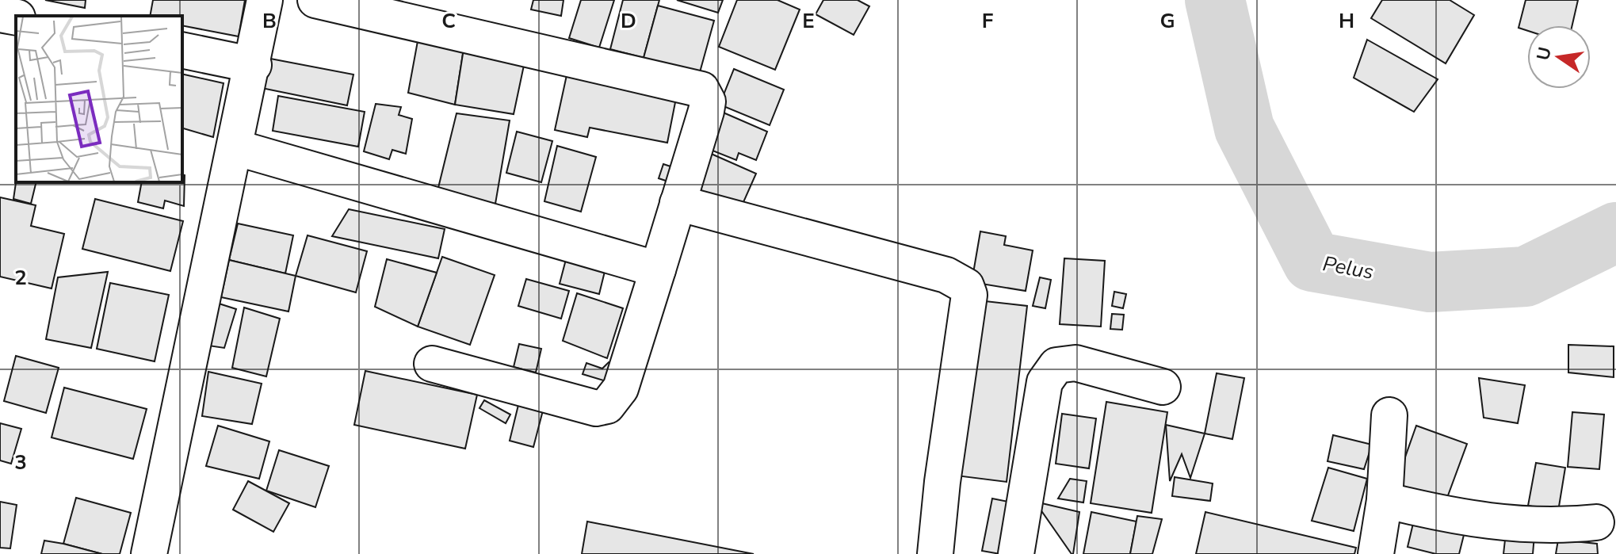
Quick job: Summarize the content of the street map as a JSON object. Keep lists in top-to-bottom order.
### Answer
{
  "water": ["Pelus"],
  "north": "left",
  "grid": {
    "columns": [
      "B",
      "C",
      "D",
      "E",
      "F",
      "G",
      "H"
    ],
    "rows": ["2", "3"]
  }
}
